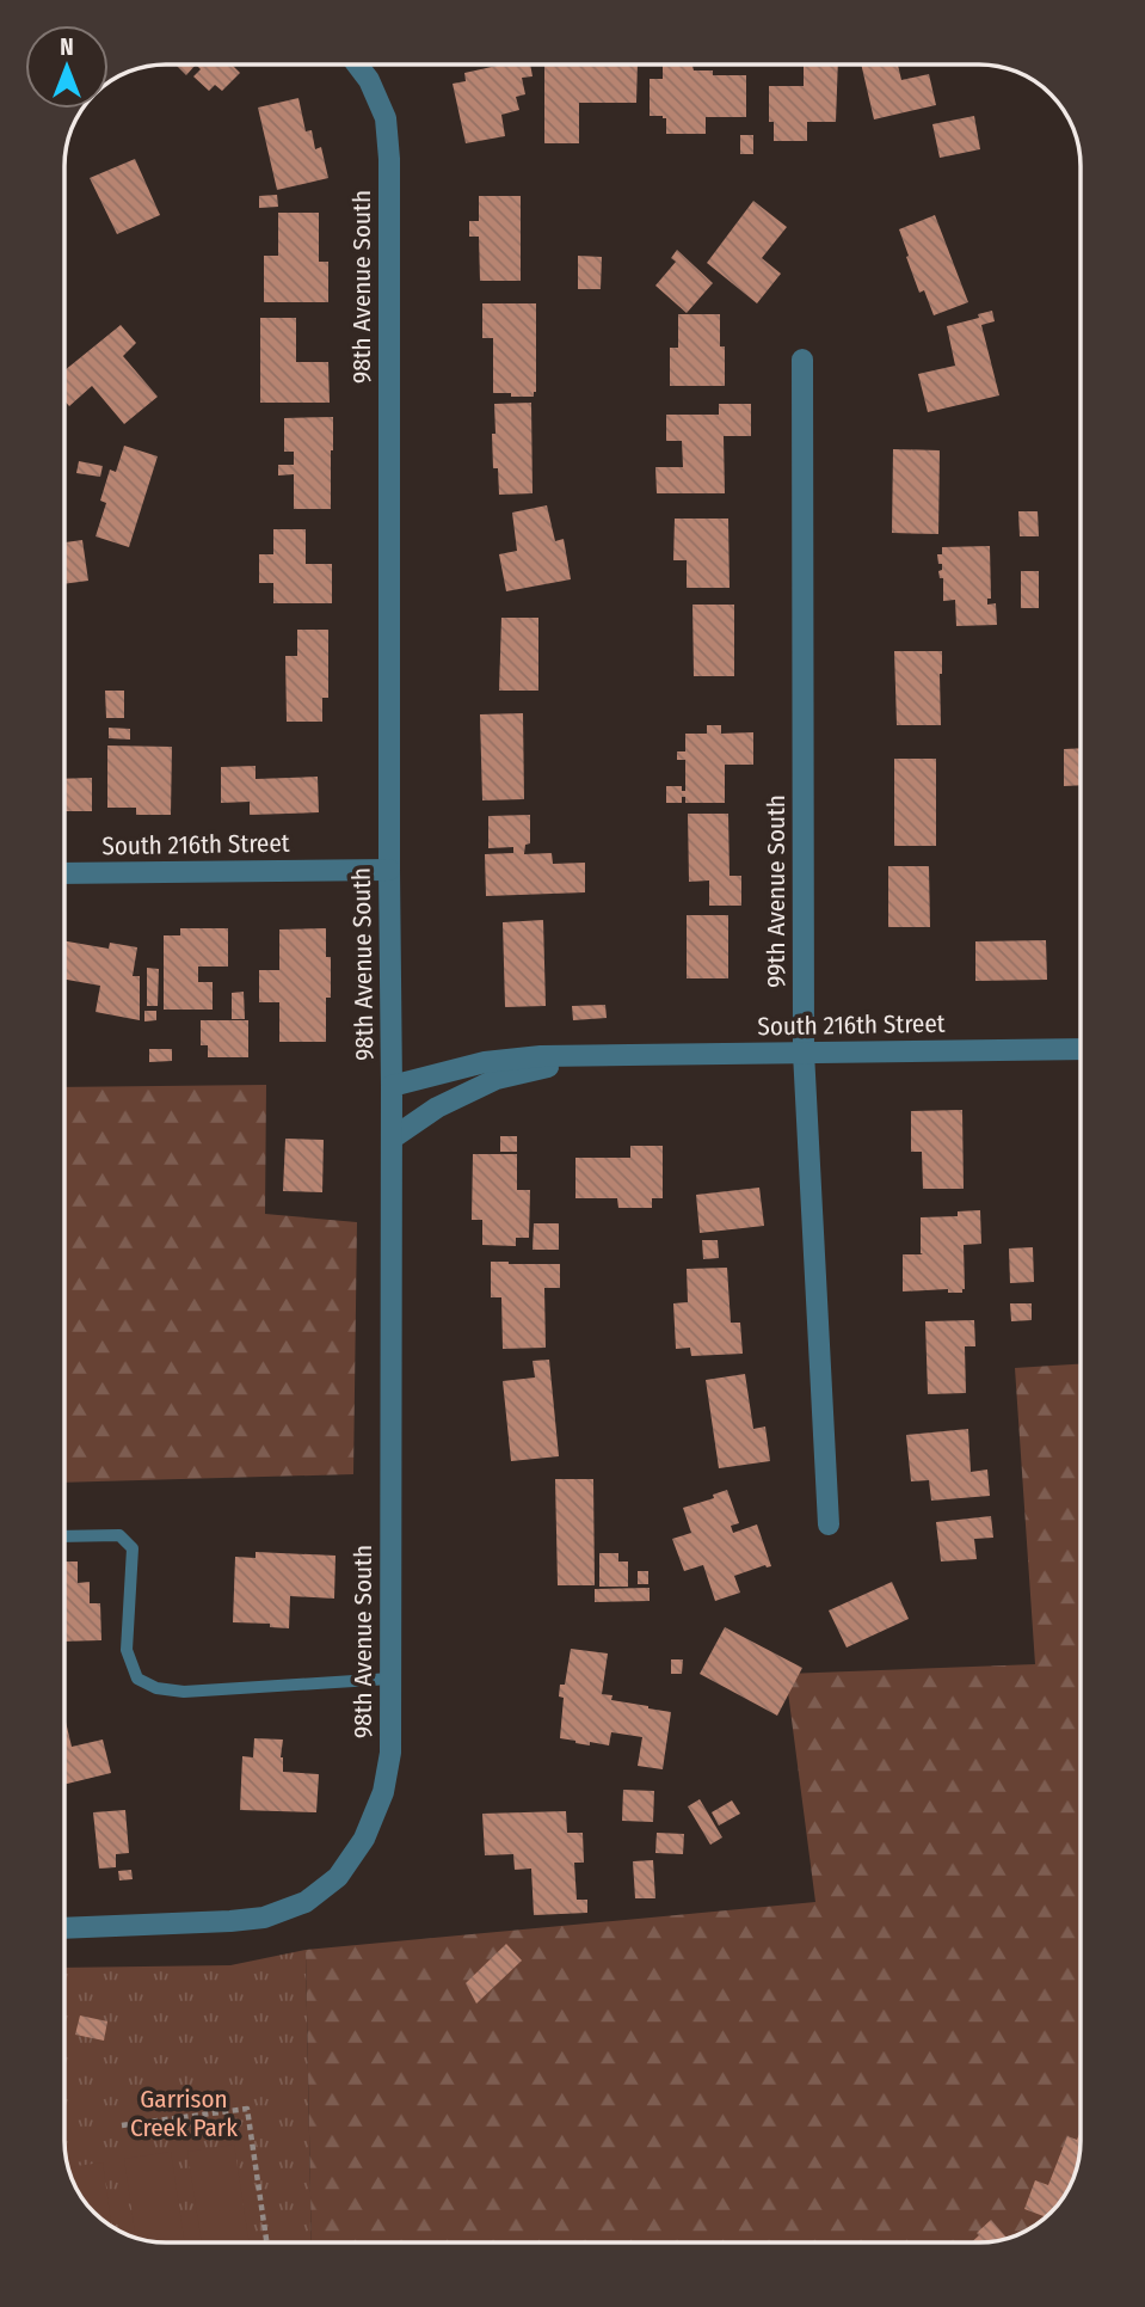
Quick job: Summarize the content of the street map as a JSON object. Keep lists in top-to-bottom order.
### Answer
{
  "streets": {
    "street": ["98th Avenue South", "South 216th Street", "99th Avenue South"]
  },
  "crossings": [
    ["98th Avenue South", "South 216th Street"],
    ["South 216th Street", "99th Avenue South"]
  ],
  "parks": ["Garrison Creek Park"],
  "north": "top"
}
